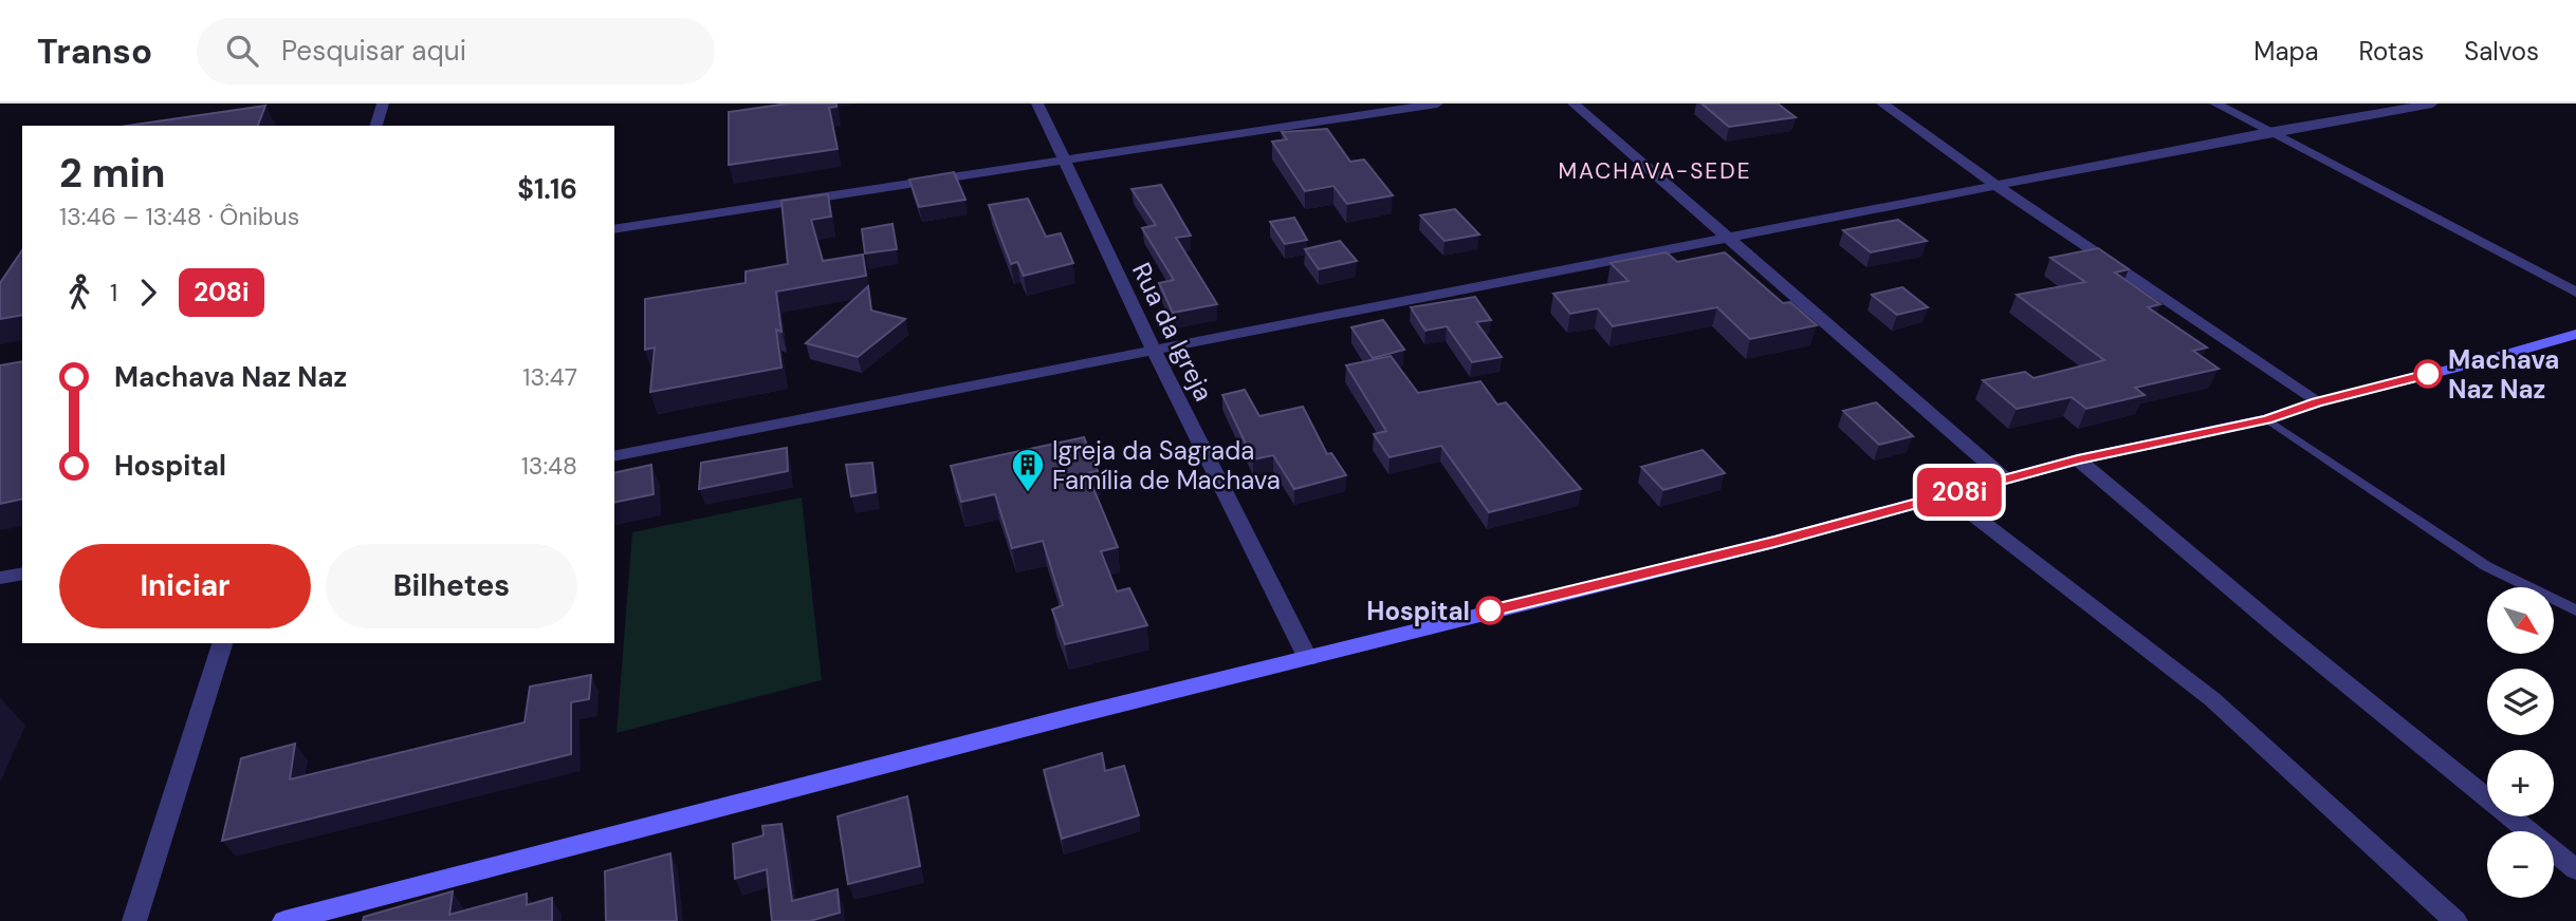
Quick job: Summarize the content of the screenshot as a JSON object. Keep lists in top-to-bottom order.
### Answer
{
  "streets": {
    "street": ["Rua da Igreja"]
  },
  "districts": ["MACHAVA-SEDE"],
  "places": {
    "other": ["Machava Naz Naz", "Hospital"],
    "building": ["Igreja da Sagrada Família de Machava"]
  },
  "lines": ["bus line 208i"],
  "north": "bottom right",
  "page": {
    "header": "Transo",
    "search": "Pesquisar aqui",
    "nav": ["Mapa", "Rotas", "Salvos"],
    "on_map": "208i",
    "heading": ["2 min", "13:46 – 13:48 · Ônibus", "$1.16"],
    "legs": ["1", "208i"],
    "list": [
      {
        "name": "Machava Naz Naz",
        "value": "13:47"
      },
      {
        "name": "Hospital",
        "value": "13:48"
      }
    ],
    "buttons": ["Iniciar", "Bilhetes"],
    "map_buttons": ["+", "−"]
  }
}
